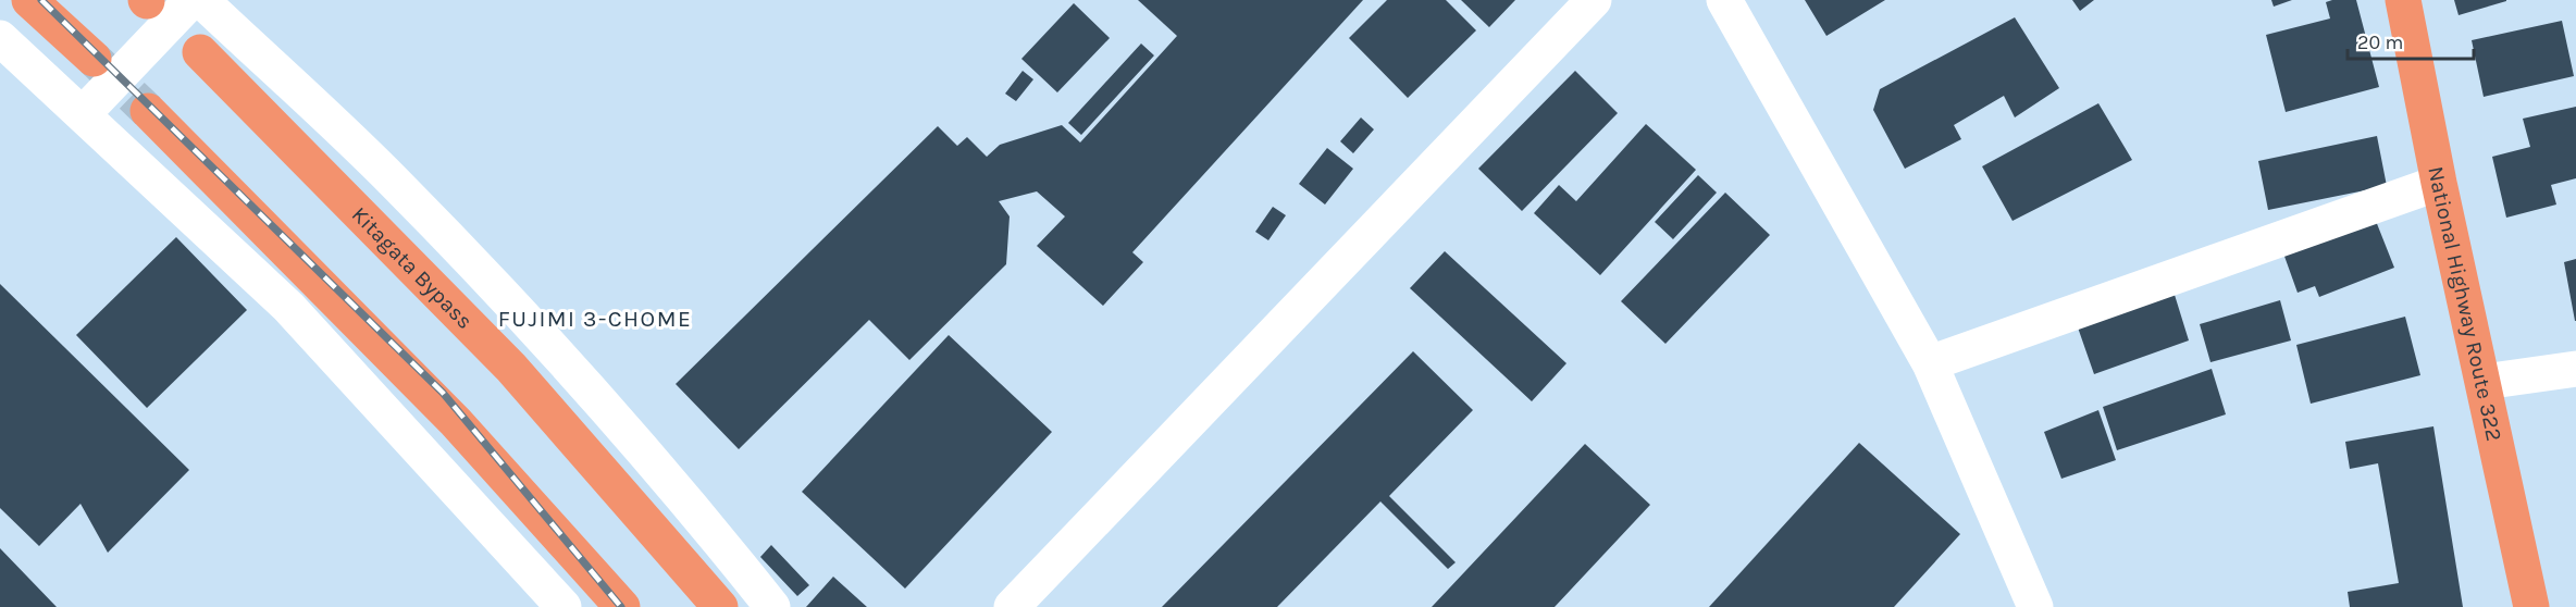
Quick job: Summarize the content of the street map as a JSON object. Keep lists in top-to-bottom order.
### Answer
{
  "streets": {
    "highway": ["Kitagata Bypass", "National Highway Route 322"]
  },
  "districts": ["FUJIMI 3-CHOME"],
  "scale_bar": "20 m"
}
